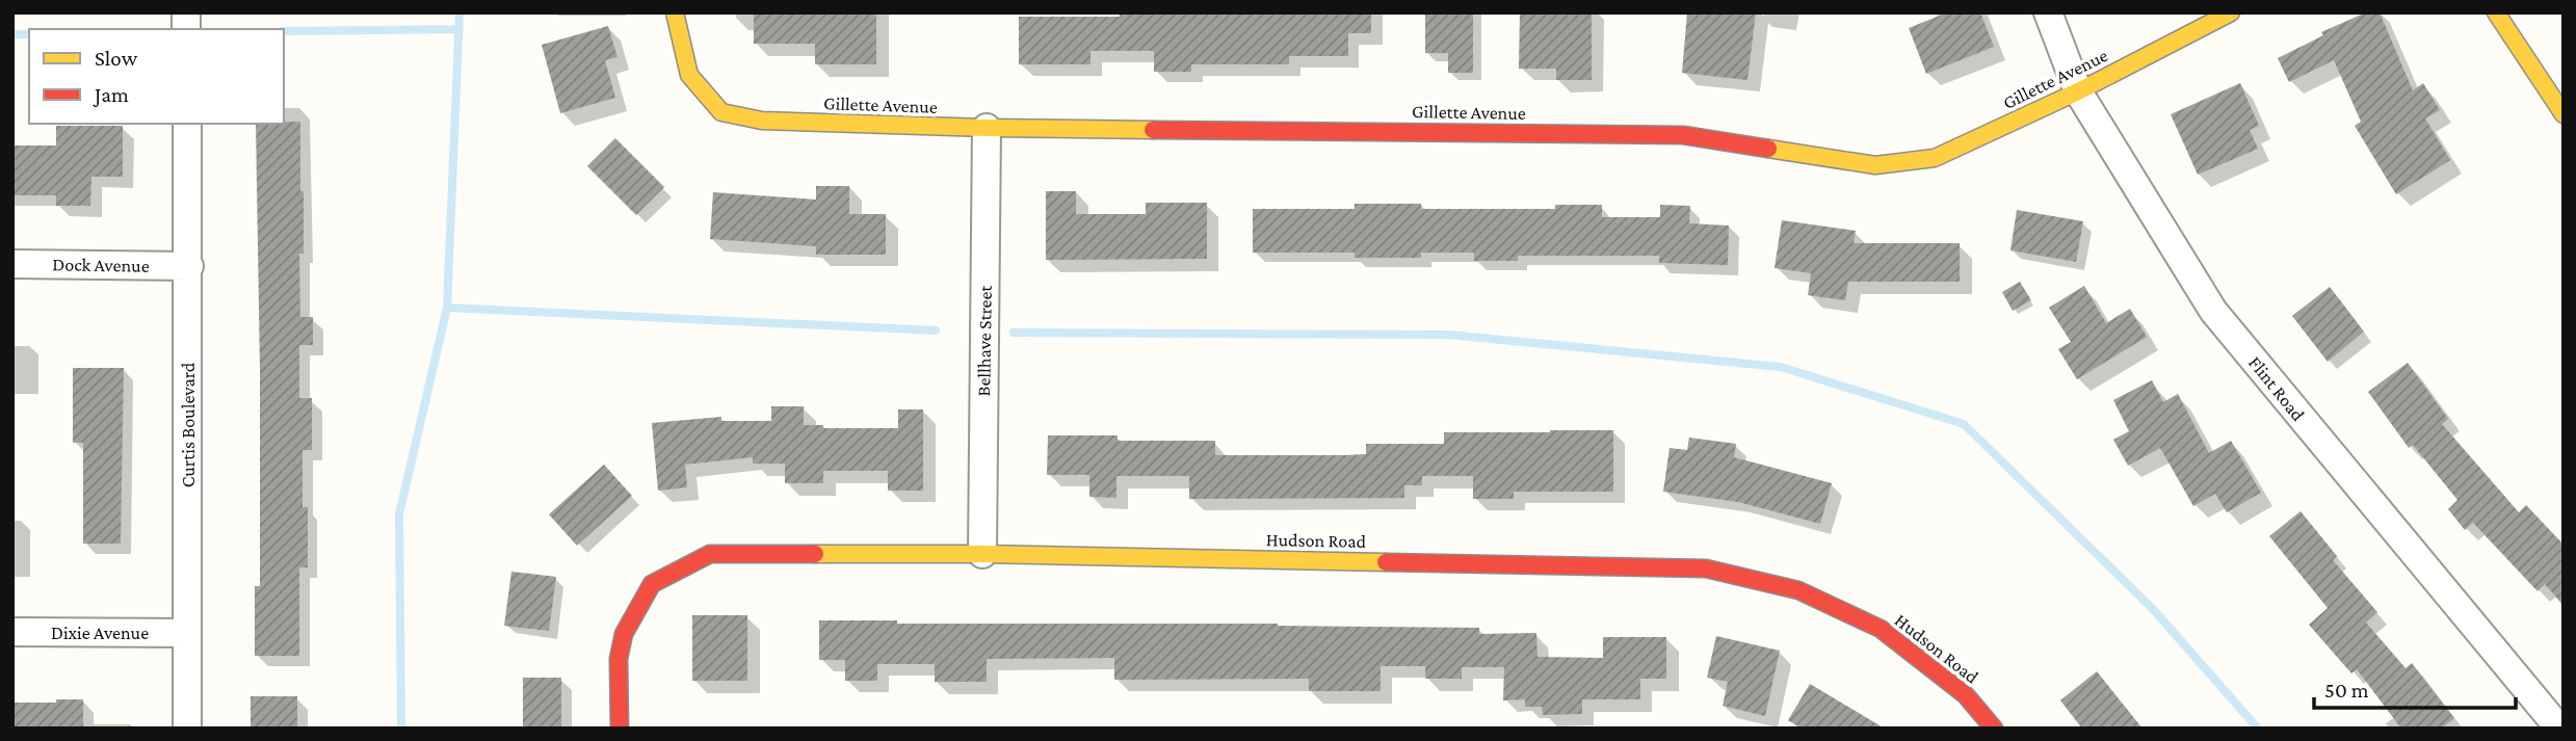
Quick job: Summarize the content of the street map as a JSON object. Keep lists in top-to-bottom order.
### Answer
{
  "streets": {
    "street": [
      "Gillette Avenue",
      "Dock Avenue",
      "Bellhave Street",
      "Flint Road",
      "Curtis Boulevard",
      "Hudson Road",
      "Dixie Avenue"
    ]
  },
  "crossings": [
    ["Gillette Avenue", "Bellhave Street"],
    ["Gillette Avenue", "Flint Road"],
    ["Dock Avenue", "Curtis Boulevard"],
    ["Bellhave Street", "Hudson Road"],
    ["Curtis Boulevard", "Dixie Avenue"]
  ],
  "legend": ["Slow", "Jam"],
  "scale_bar": "50 m"
}
